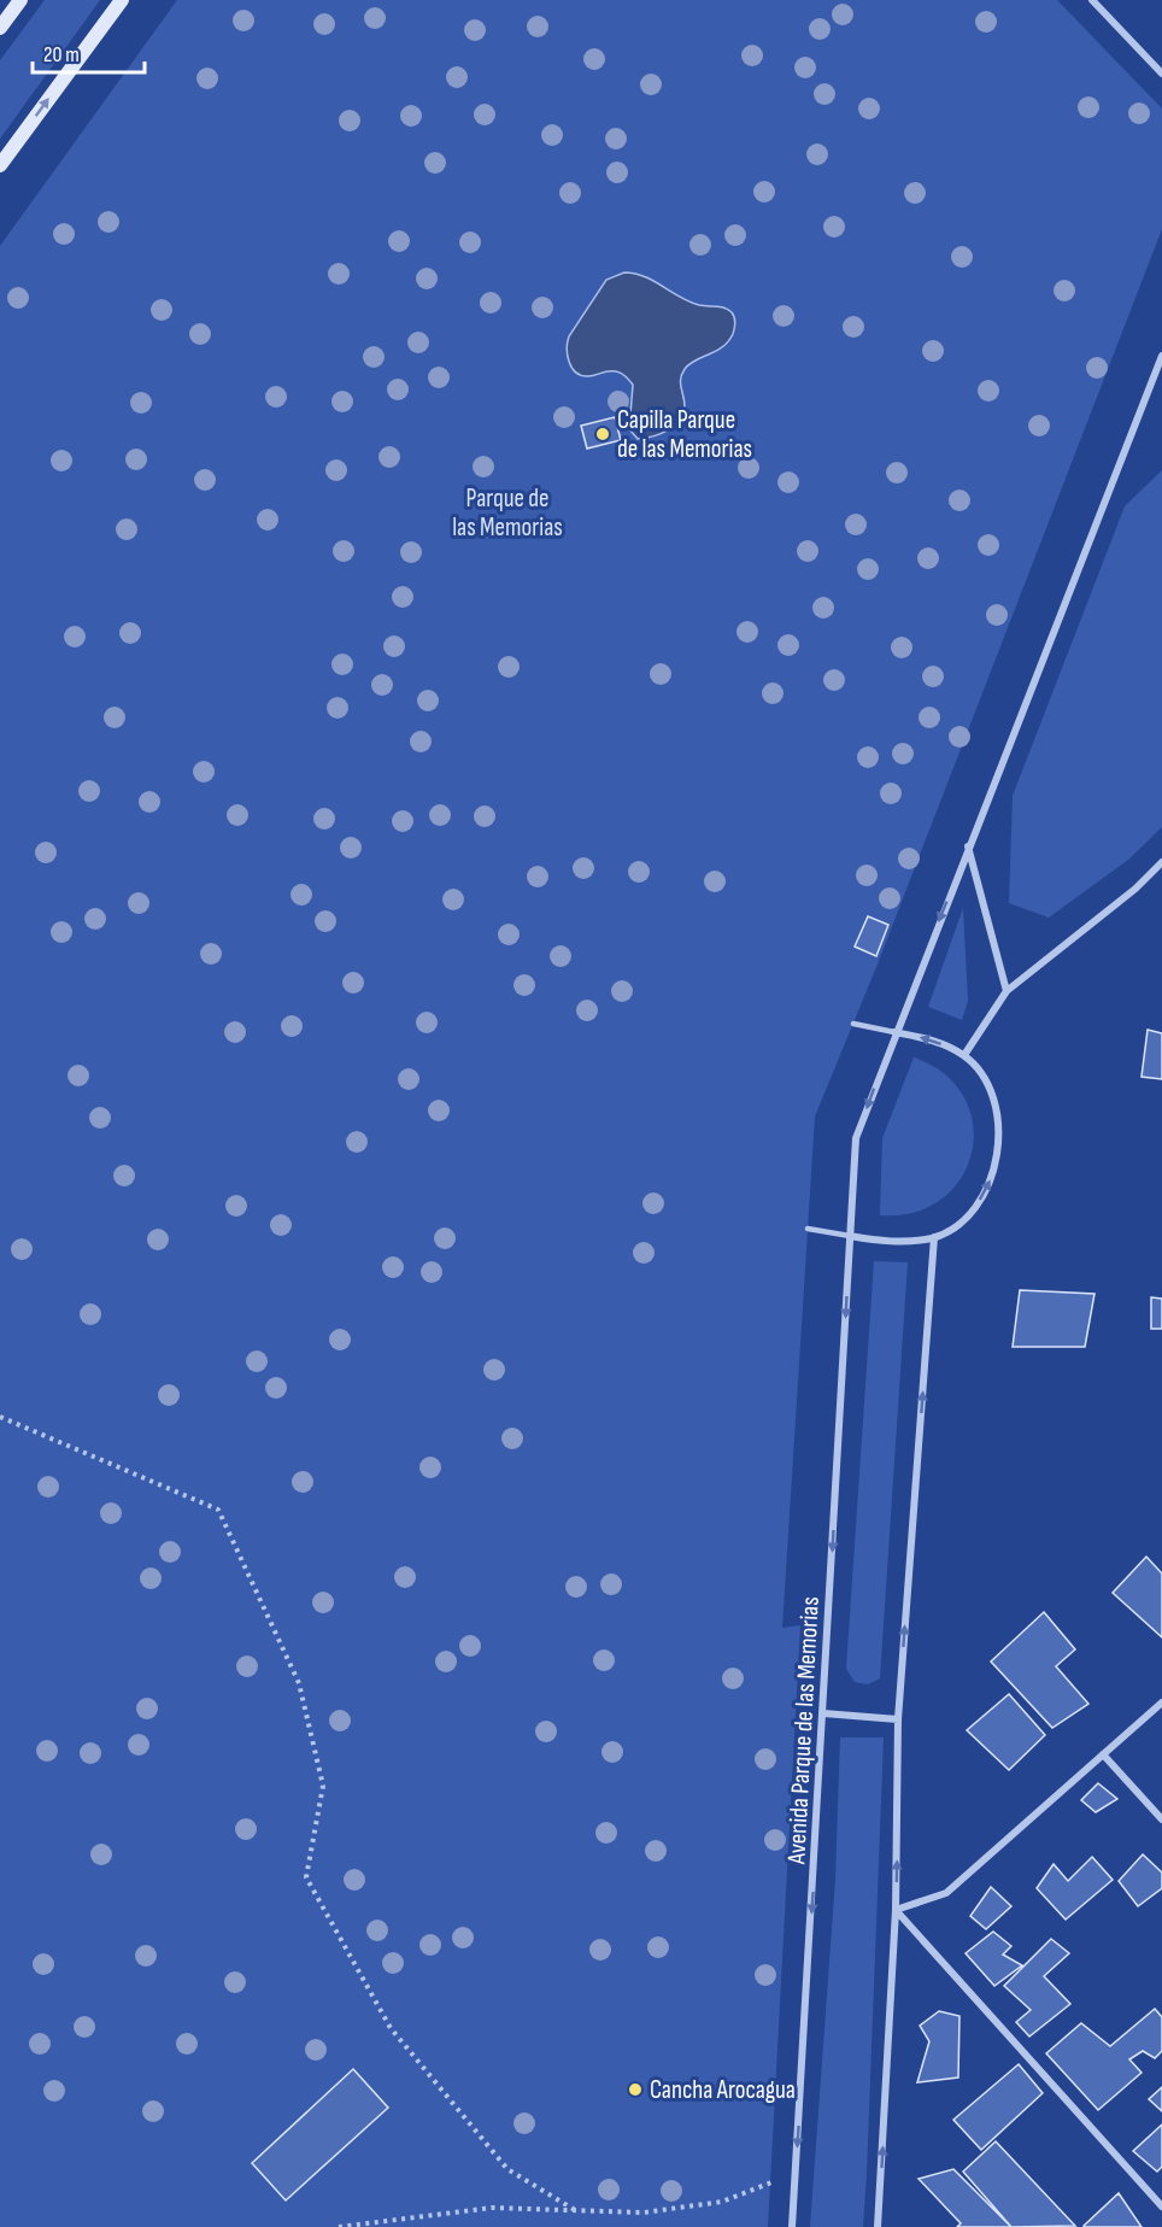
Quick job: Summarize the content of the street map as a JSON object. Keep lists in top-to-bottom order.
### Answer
{
  "streets": {
    "street": ["Avenida Parque de las Memorias"]
  },
  "one_way": ["Avenida Parque de las Memorias"],
  "parks": ["Parque de las Memorias"],
  "places": ["Capilla Parque de las Memorias", "Cancha Arocagua"],
  "scale_bar": "20 m"
}
